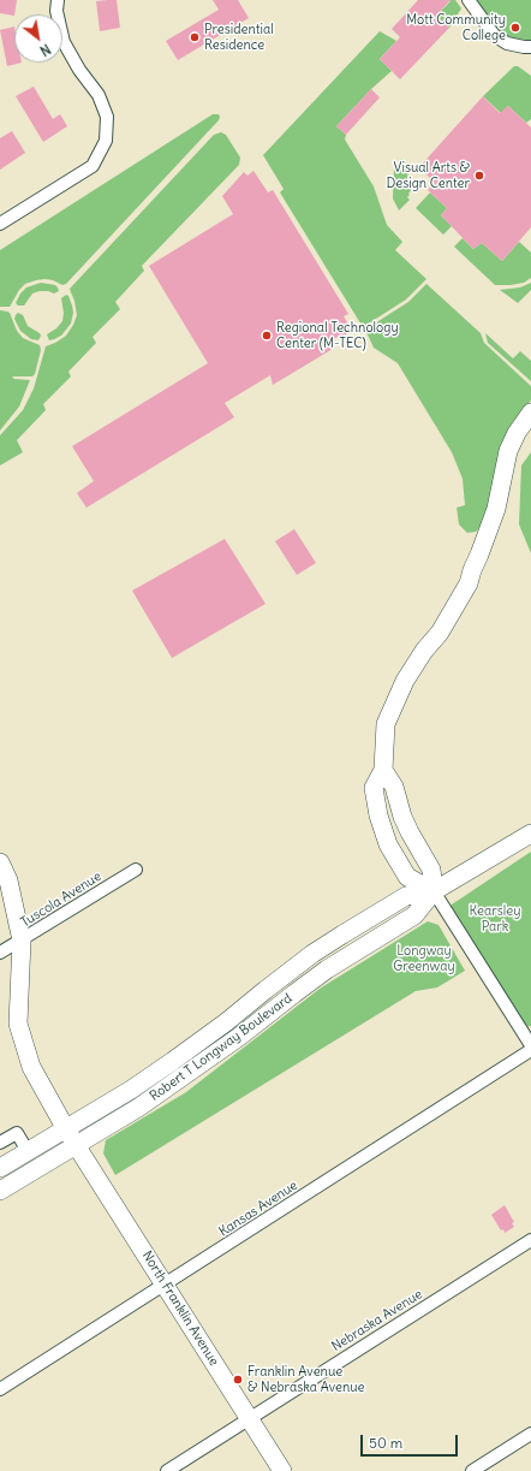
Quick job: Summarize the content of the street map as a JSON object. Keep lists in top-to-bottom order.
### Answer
{
  "streets": {
    "street": [
      "Tuscola Avenue",
      "Robert T Longway Boulevard",
      "Kansas Avenue",
      "North Franklin Avenue",
      "Nebraska Avenue"
    ]
  },
  "crossings": [
    ["Tuscola Avenue", "North Franklin Avenue"],
    ["Robert T Longway Boulevard", "North Franklin Avenue"],
    ["Kansas Avenue", "North Franklin Avenue"],
    ["North Franklin Avenue", "Nebraska Avenue"]
  ],
  "parks": ["Kearsley Park", "Longway Greenway"],
  "places": [
    "Mott Community College",
    "Presidential Residence",
    "Visual Arts & Design Center",
    "Regional Technology Center (M-TEC)",
    "Franklin Avenue & Nebraska Avenue"
  ],
  "scale_bar": "50 m",
  "north": "bottom right"
}
